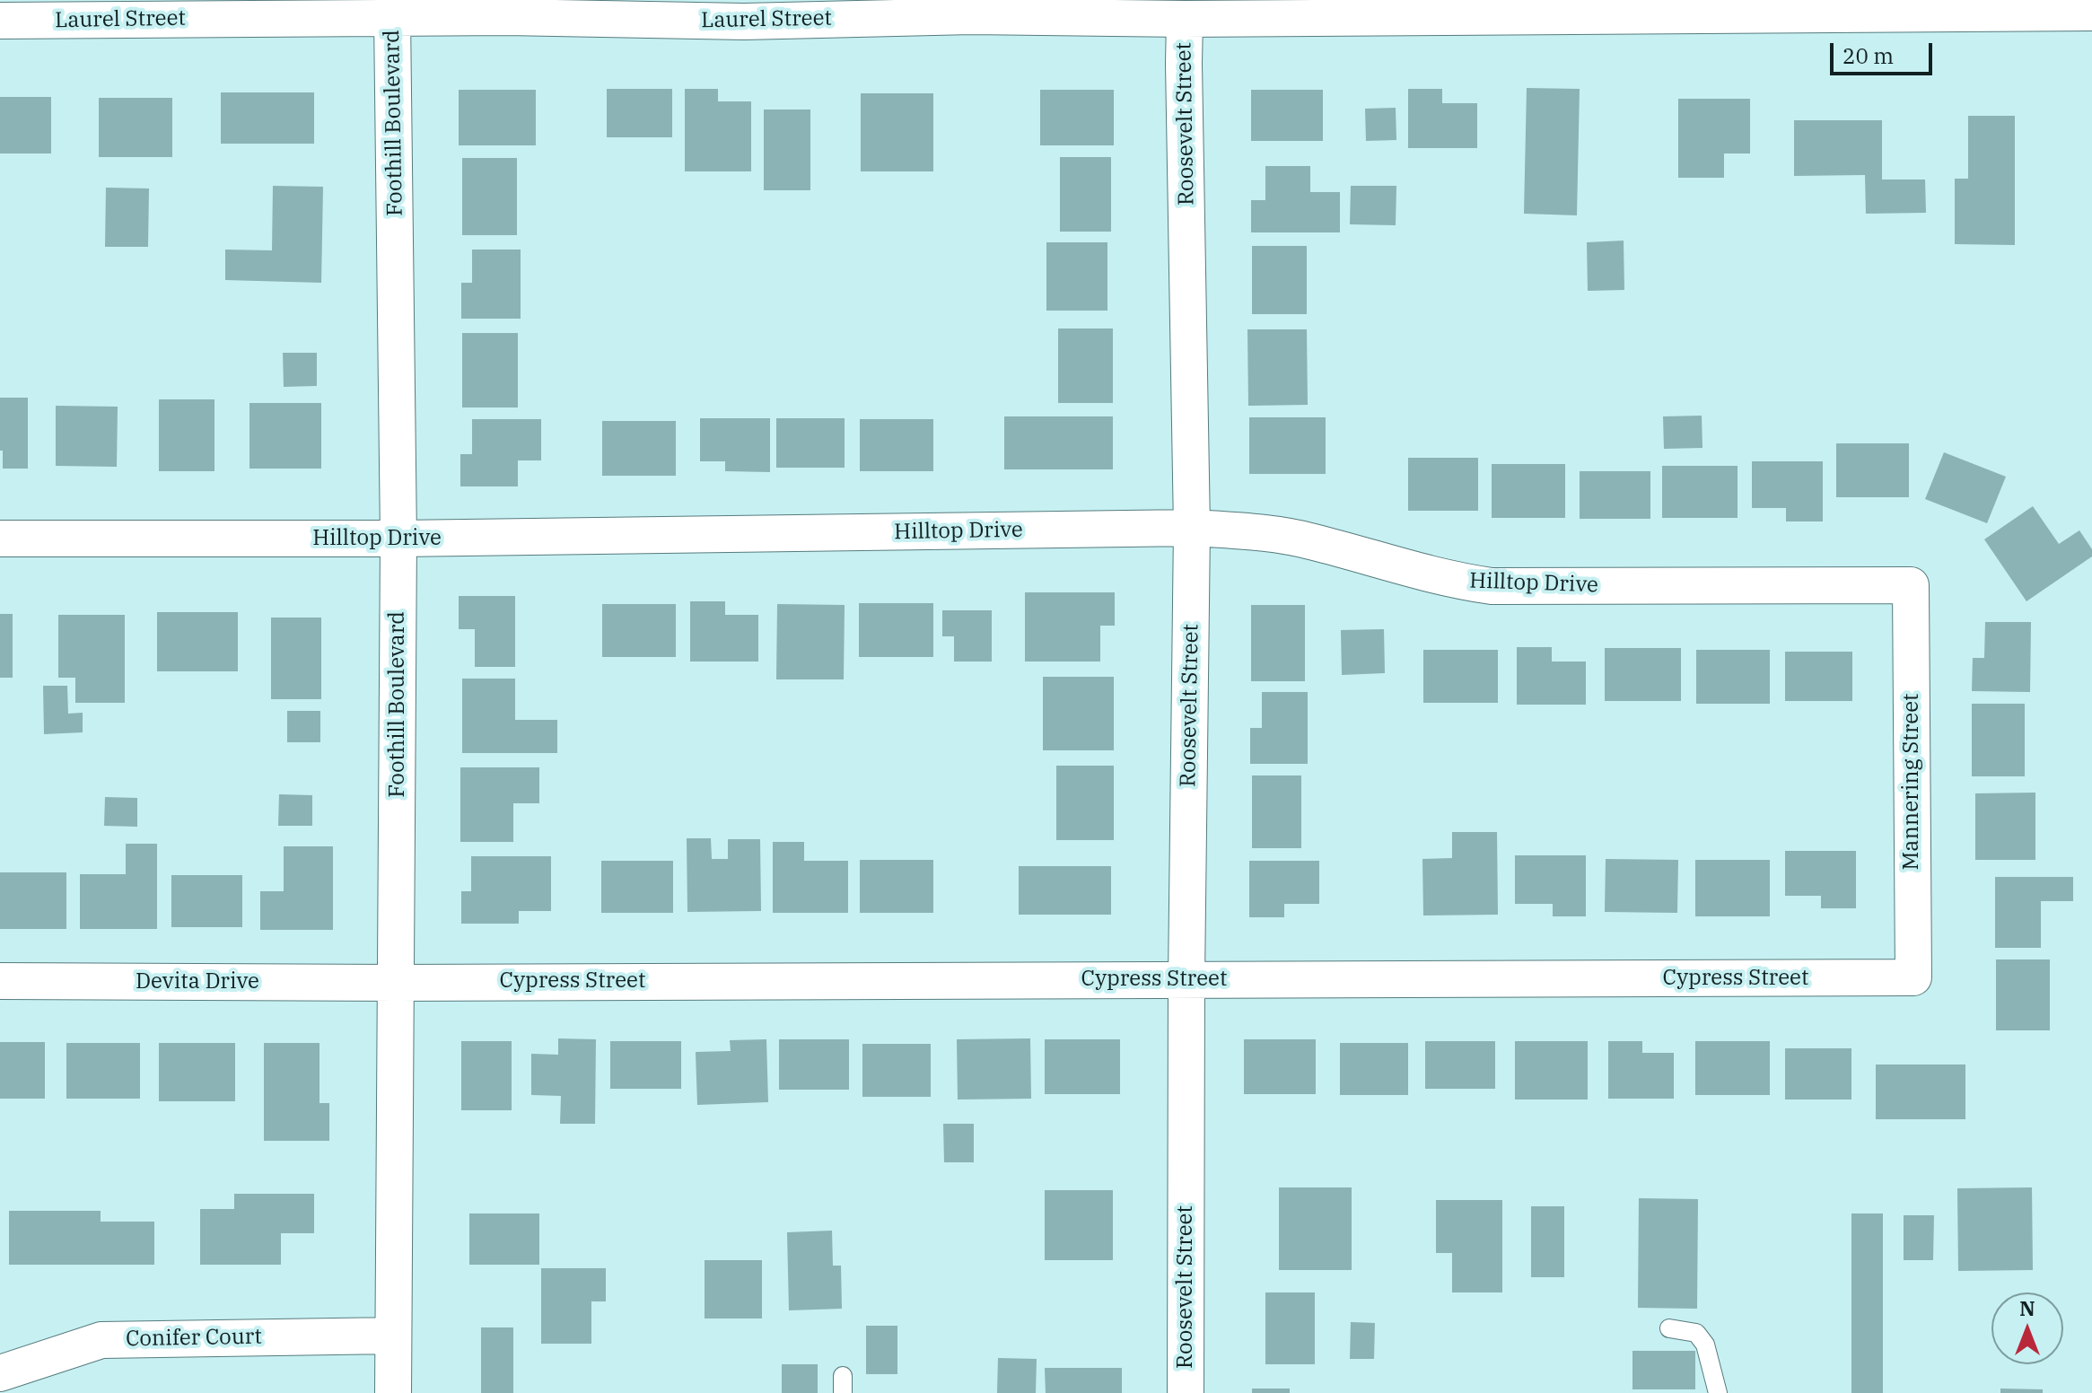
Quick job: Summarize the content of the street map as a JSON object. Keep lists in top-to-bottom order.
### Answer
{
  "streets": {
    "street": [
      "Laurel Street",
      "Foothill Boulevard",
      "Roosevelt Street",
      "Hilltop Drive",
      "Mannering Street",
      "Cypress Street",
      "Devita Drive",
      "Conifer Court"
    ]
  },
  "crossings": [
    ["Laurel Street", "Foothill Boulevard"],
    ["Laurel Street", "Roosevelt Street"],
    ["Foothill Boulevard", "Hilltop Drive"],
    ["Foothill Boulevard", "Cypress Street"],
    ["Foothill Boulevard", "Devita Drive"],
    ["Foothill Boulevard", "Conifer Court"],
    ["Roosevelt Street", "Hilltop Drive"],
    ["Roosevelt Street", "Cypress Street"],
    ["Hilltop Drive", "Mannering Street"],
    ["Mannering Street", "Cypress Street"],
    ["Cypress Street", "Devita Drive"]
  ],
  "scale_bar": "20 m",
  "north": "top"
}
